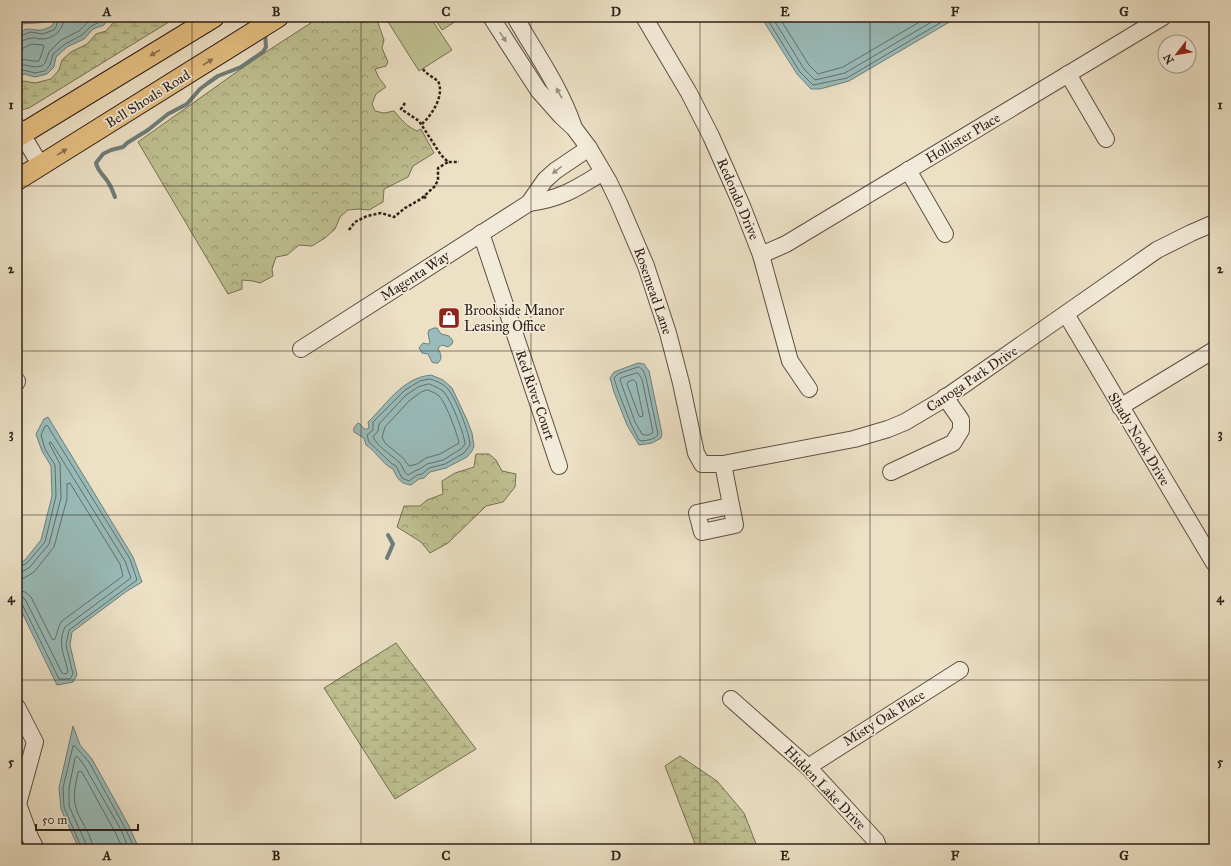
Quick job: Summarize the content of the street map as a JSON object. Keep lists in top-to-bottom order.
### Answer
{
  "streets": {
    "main road": ["Bell Shoals Road"],
    "street": [
      "Hollister Place",
      "Redondo Drive",
      "Magenta Way",
      "Rosemead Lane",
      "Canoga Park Drive",
      "Red River Court",
      "Shady Nook Drive",
      "Misty Oak Place",
      "Hidden Lake Drive"
    ]
  },
  "crossings": [
    ["Hollister Place", "Redondo Drive"],
    ["Magenta Way", "Rosemead Lane"],
    ["Magenta Way", "Red River Court"],
    ["Rosemead Lane", "Canoga Park Drive"],
    ["Canoga Park Drive", "Shady Nook Drive"],
    ["Misty Oak Place", "Hidden Lake Drive"]
  ],
  "places": {
    "shop": ["Brookside Manor Leasing Office"]
  },
  "scale_bar": "50 m",
  "north": "bottom left",
  "grid": {
    "columns": [
      "A",
      "B",
      "C",
      "D",
      "E",
      "F",
      "G"
    ],
    "rows": [
      "1",
      "2",
      "3",
      "4",
      "5"
    ]
  }
}
